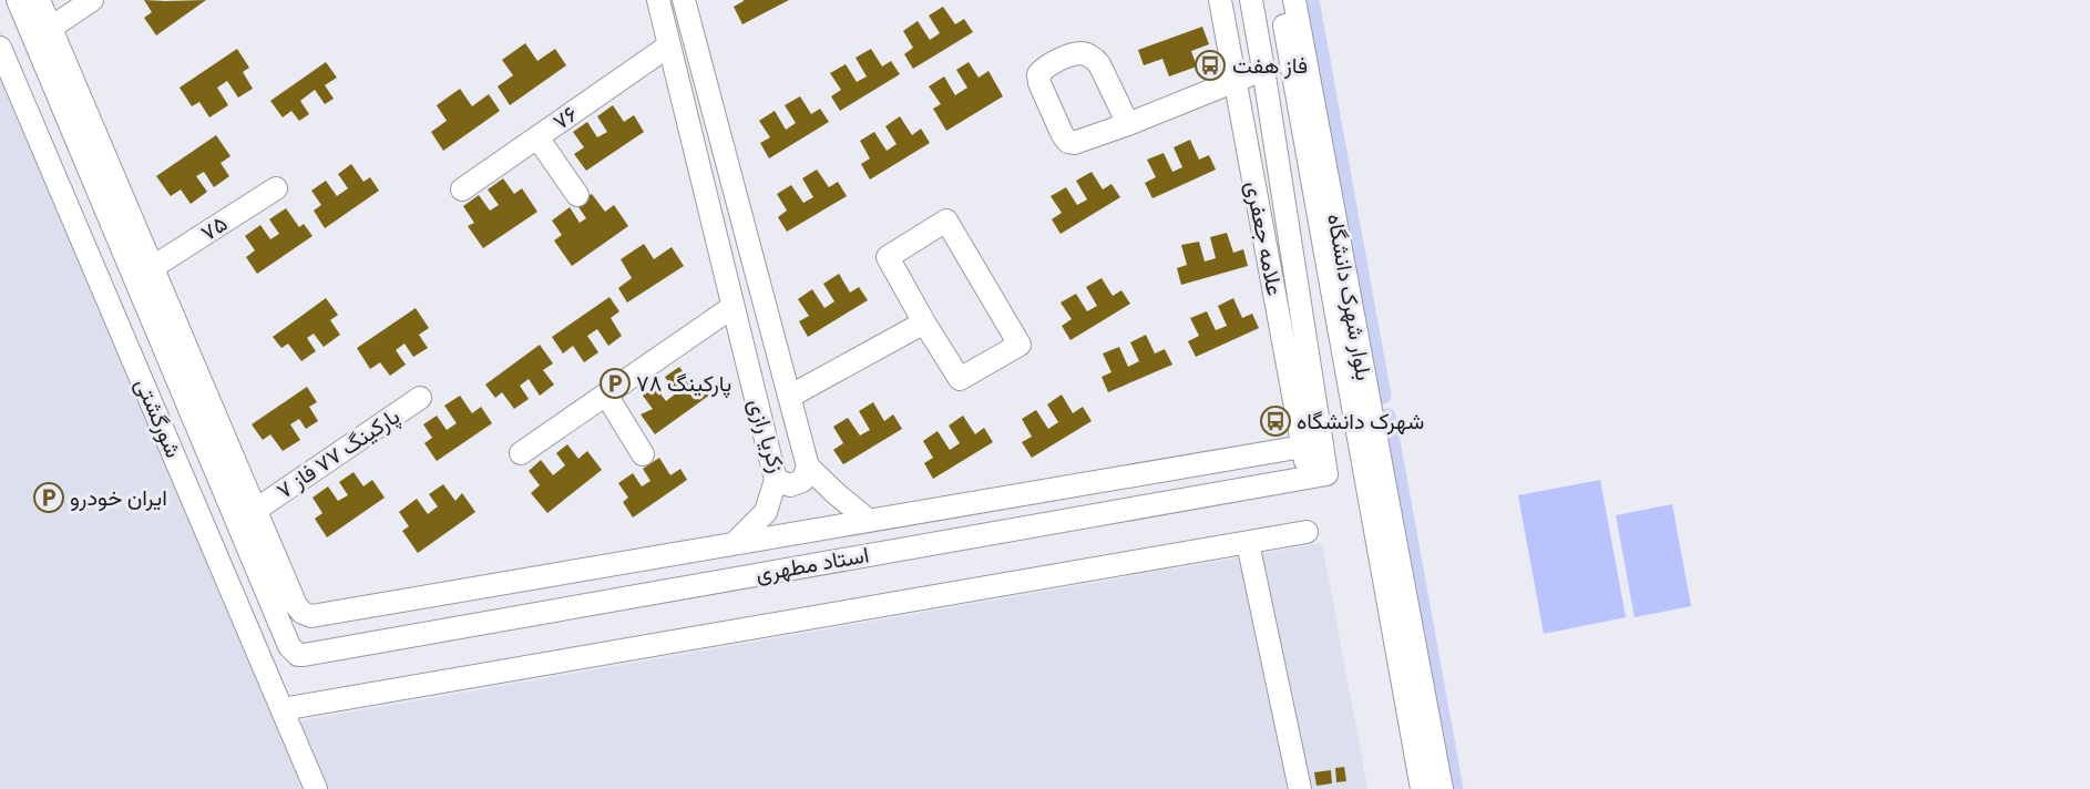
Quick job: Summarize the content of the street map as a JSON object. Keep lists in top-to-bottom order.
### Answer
{
  "streets": {
    "street": [
      "۷۶",
      "۷۵",
      "علامه جعفری",
      "بلوار شهرک دانشگاه",
      "شورگشتی",
      "زکریا رازی",
      "پارکینگ ۷۷ فاز ۷",
      "استاد مطهری"
    ]
  },
  "crossings": [
    ["۷۶", "زکریا رازی"],
    ["۷۵", "استاد مطهری"],
    ["علامه جعفری", "استاد مطهری"],
    ["پارکینگ ۷۷ فاز ۷", "استاد مطهری"]
  ],
  "places": {
    "bus stop": ["فاز هفت", "شهرک دانشگاه"],
    "parking": ["پارکینگ ۷۸", "ایران خودرو"]
  }
}
